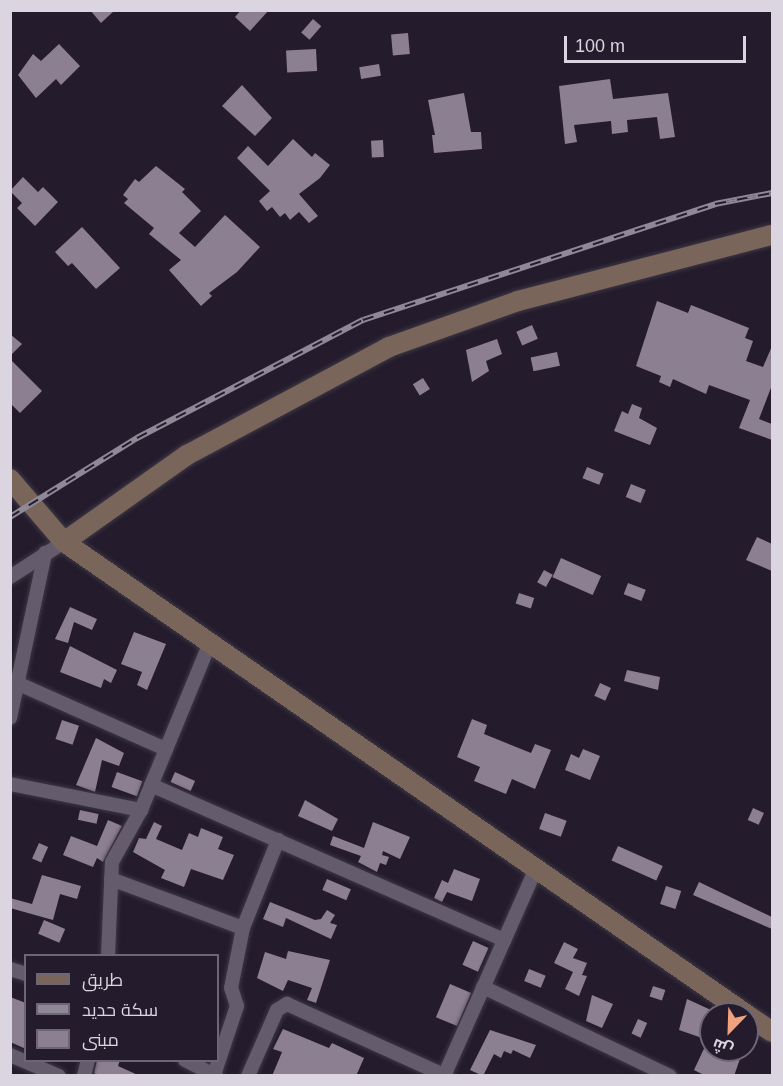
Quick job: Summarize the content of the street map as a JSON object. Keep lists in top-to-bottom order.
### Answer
{
  "legend": ["طريق", "سكة حديد", "مبنى"],
  "scale_bar": "100 m",
  "north": "bottom left"
}
